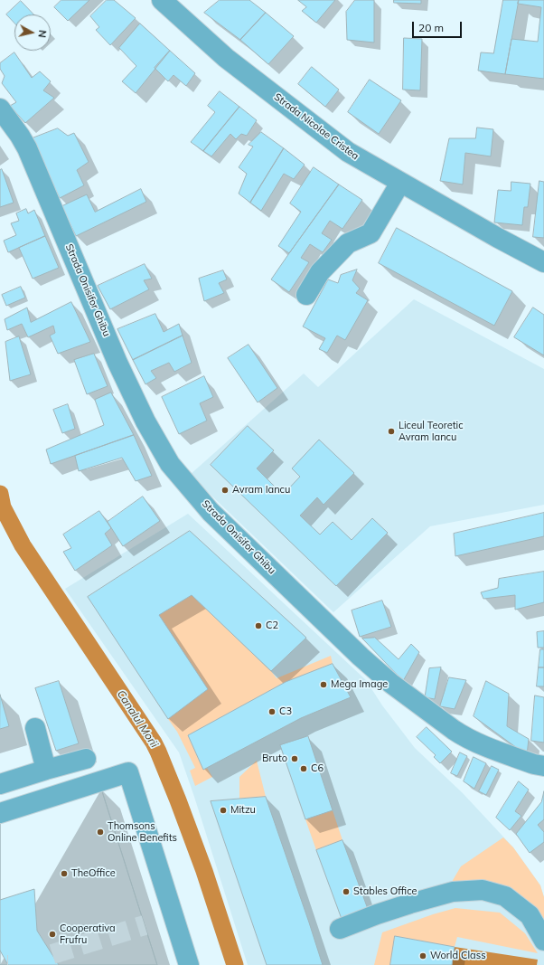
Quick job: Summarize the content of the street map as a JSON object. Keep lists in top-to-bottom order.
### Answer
{
  "streets": {
    "street": ["Strada Nicolae Cristea", "Strada Onisifor Ghibu"]
  },
  "water": ["Canalul Morii"],
  "places": [
    "Liceul Teoretic Avram Iancu",
    "Avram Iancu",
    "C2",
    "Mega Image",
    "C3",
    "Bruto",
    "C6",
    "Mitzu",
    "Thomsons Online Benefits",
    "TheOffice",
    "Stables Office",
    "Cooperativa Frufru",
    "World Class"
  ],
  "scale_bar": "20 m",
  "north": "right"
}
